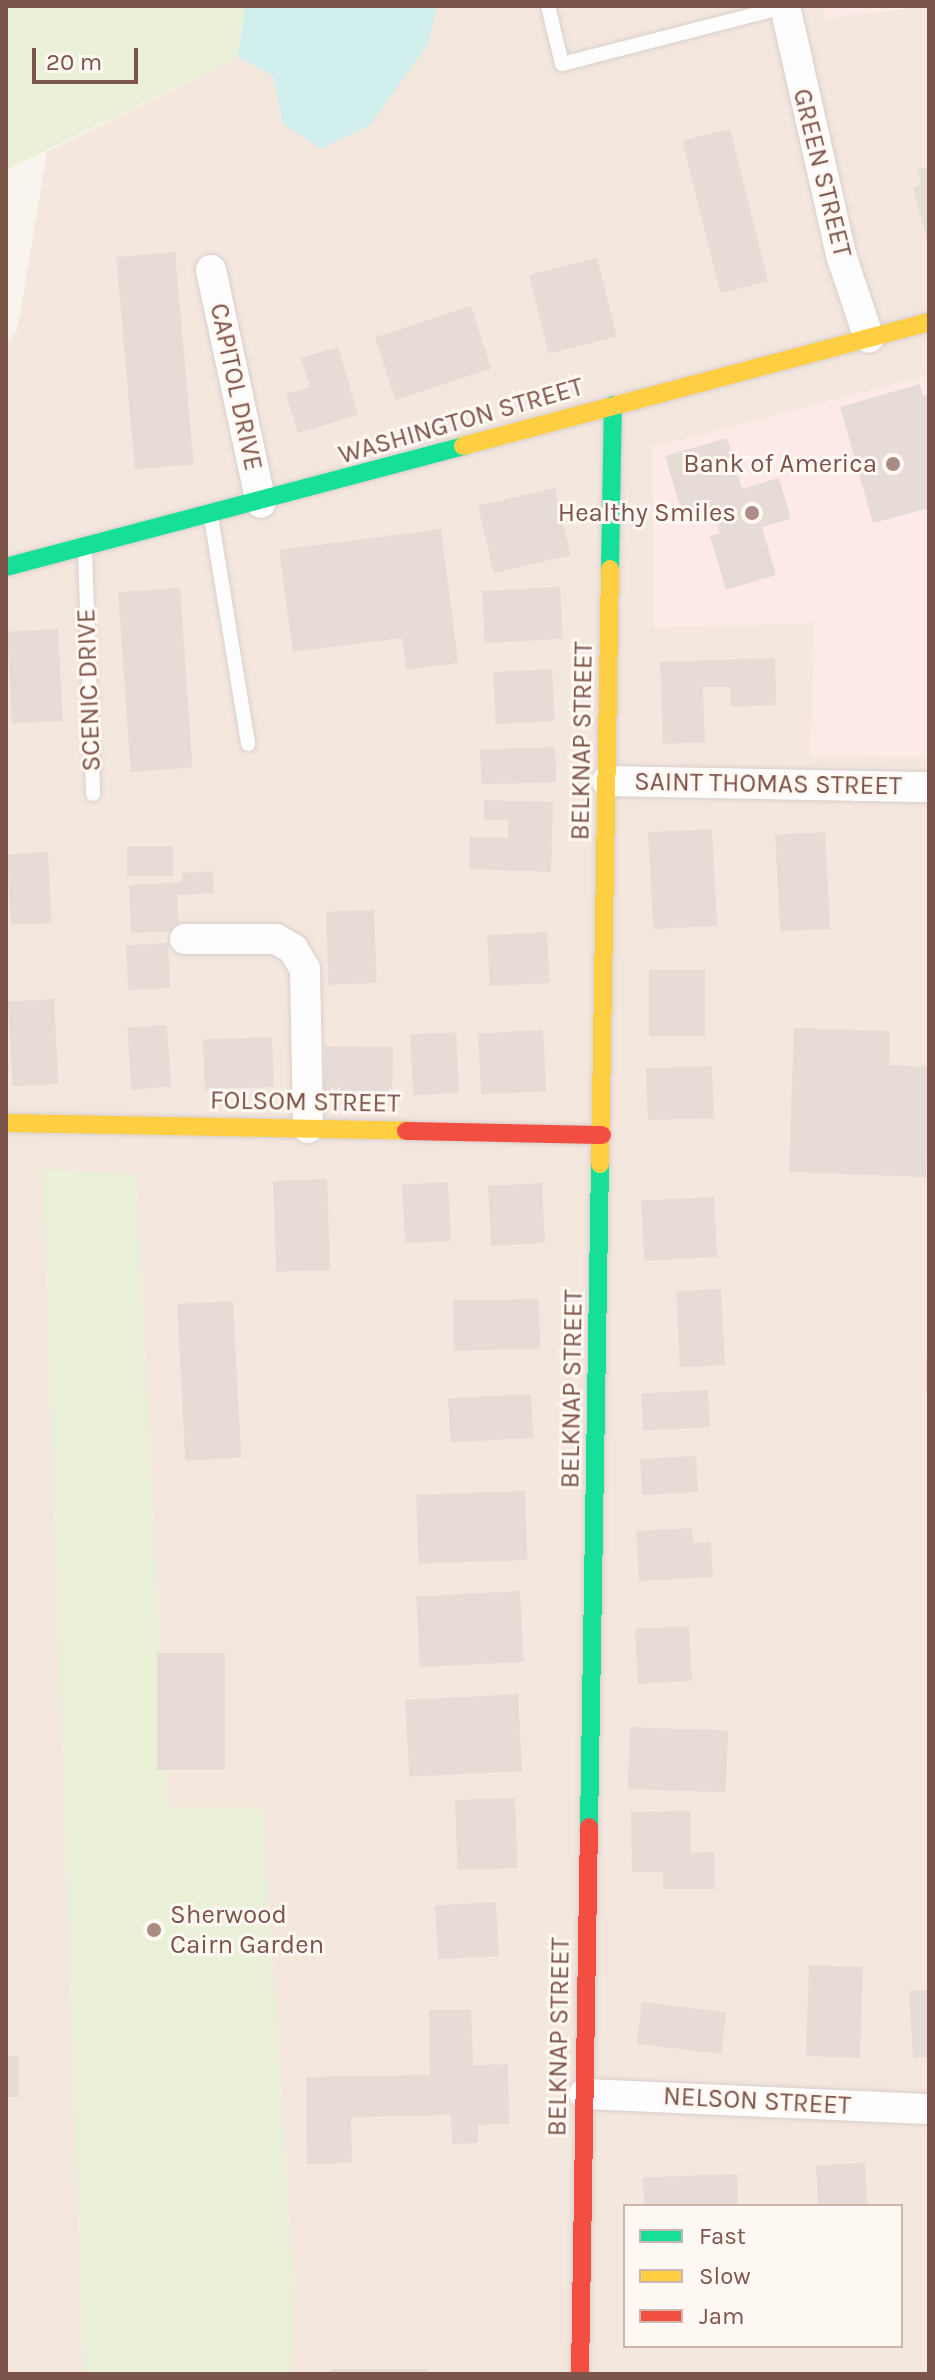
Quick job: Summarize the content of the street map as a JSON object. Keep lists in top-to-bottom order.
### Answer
{
  "streets": {
    "street": [
      "GREEN STREET",
      "CAPITOL DRIVE",
      "WASHINGTON STREET",
      "BELKNAP STREET",
      "SAINT THOMAS STREET",
      "FOLSOM STREET",
      "NELSON STREET"
    ],
    "lane": ["SCENIC DRIVE"]
  },
  "crossings": [
    ["GREEN STREET", "WASHINGTON STREET"],
    ["CAPITOL DRIVE", "WASHINGTON STREET"],
    ["WASHINGTON STREET", "SCENIC DRIVE"],
    ["WASHINGTON STREET", "BELKNAP STREET"],
    ["BELKNAP STREET", "SAINT THOMAS STREET"],
    ["BELKNAP STREET", "FOLSOM STREET"],
    ["BELKNAP STREET", "NELSON STREET"]
  ],
  "places": ["Bank of America", "Healthy Smiles", "Sherwood Cairn Garden"],
  "legend": ["Fast", "Slow", "Jam"],
  "scale_bar": "20 m"
}
